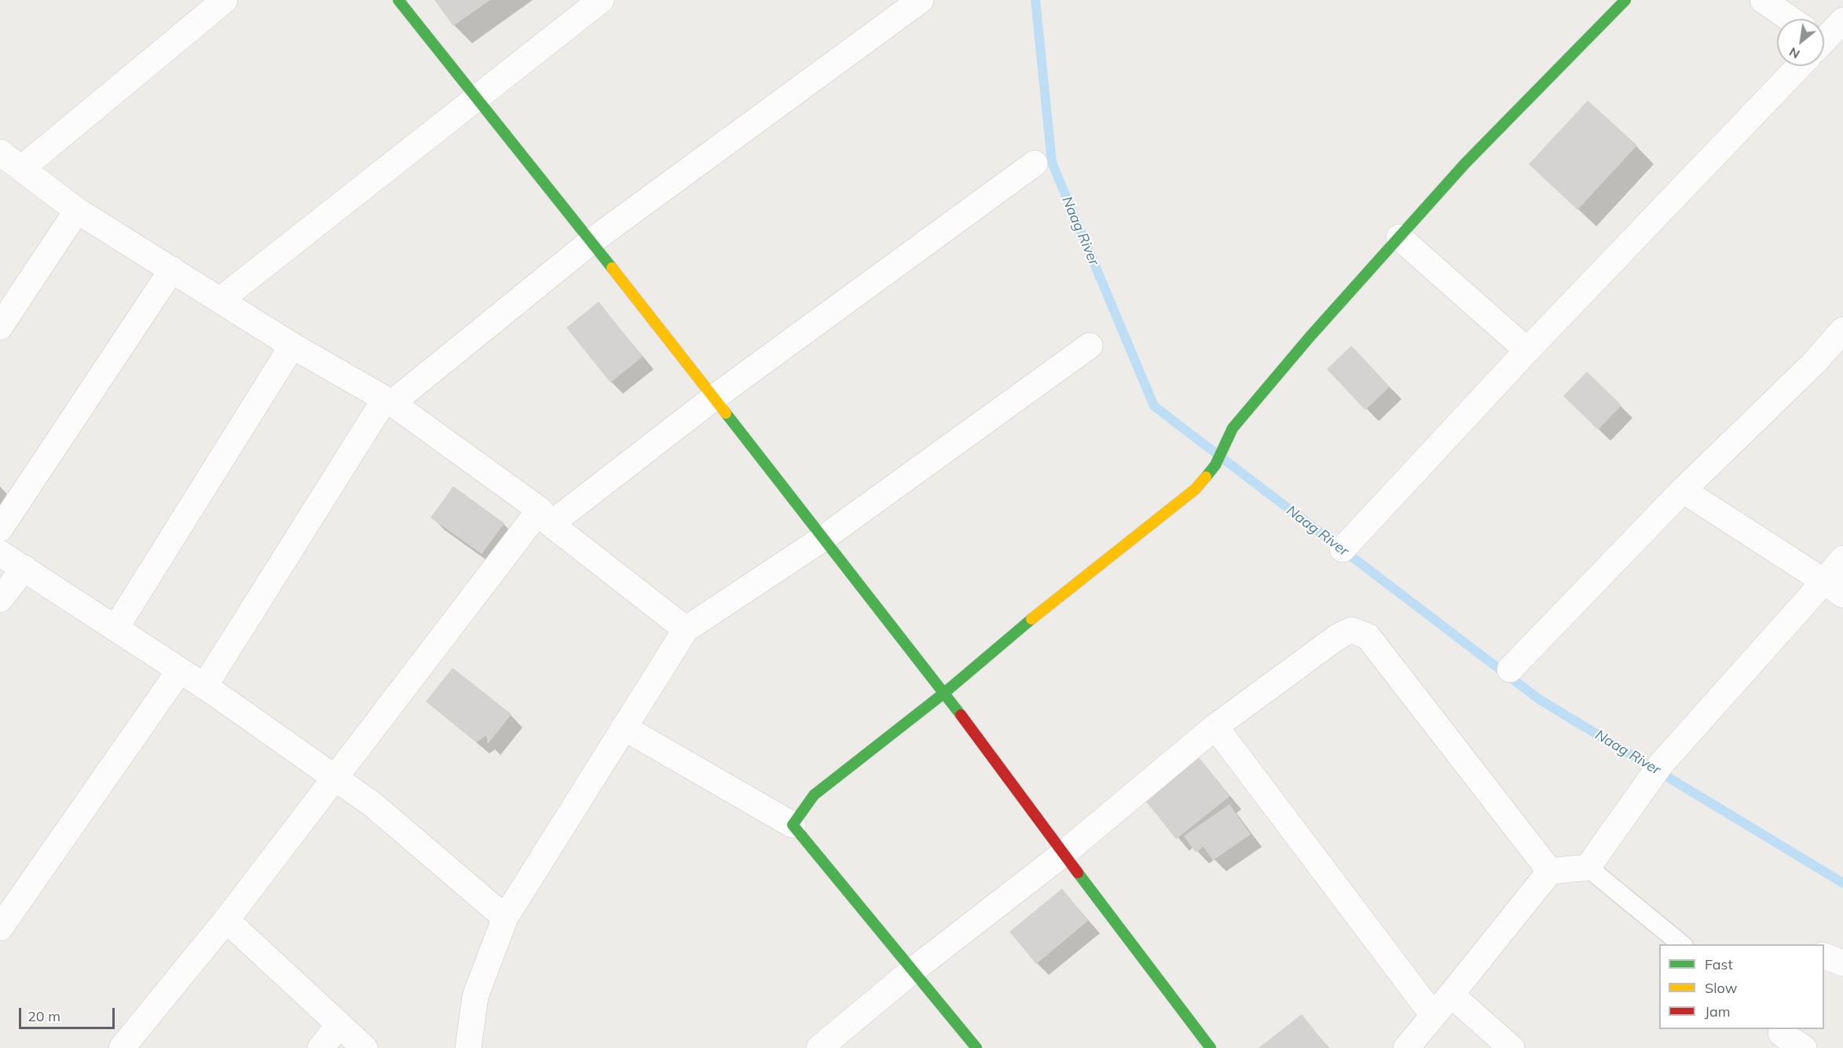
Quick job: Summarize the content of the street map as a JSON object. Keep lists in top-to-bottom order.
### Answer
{
  "water": ["Naag River"],
  "legend": ["Fast", "Slow", "Jam"],
  "scale_bar": "20 m",
  "north": "bottom left"
}
